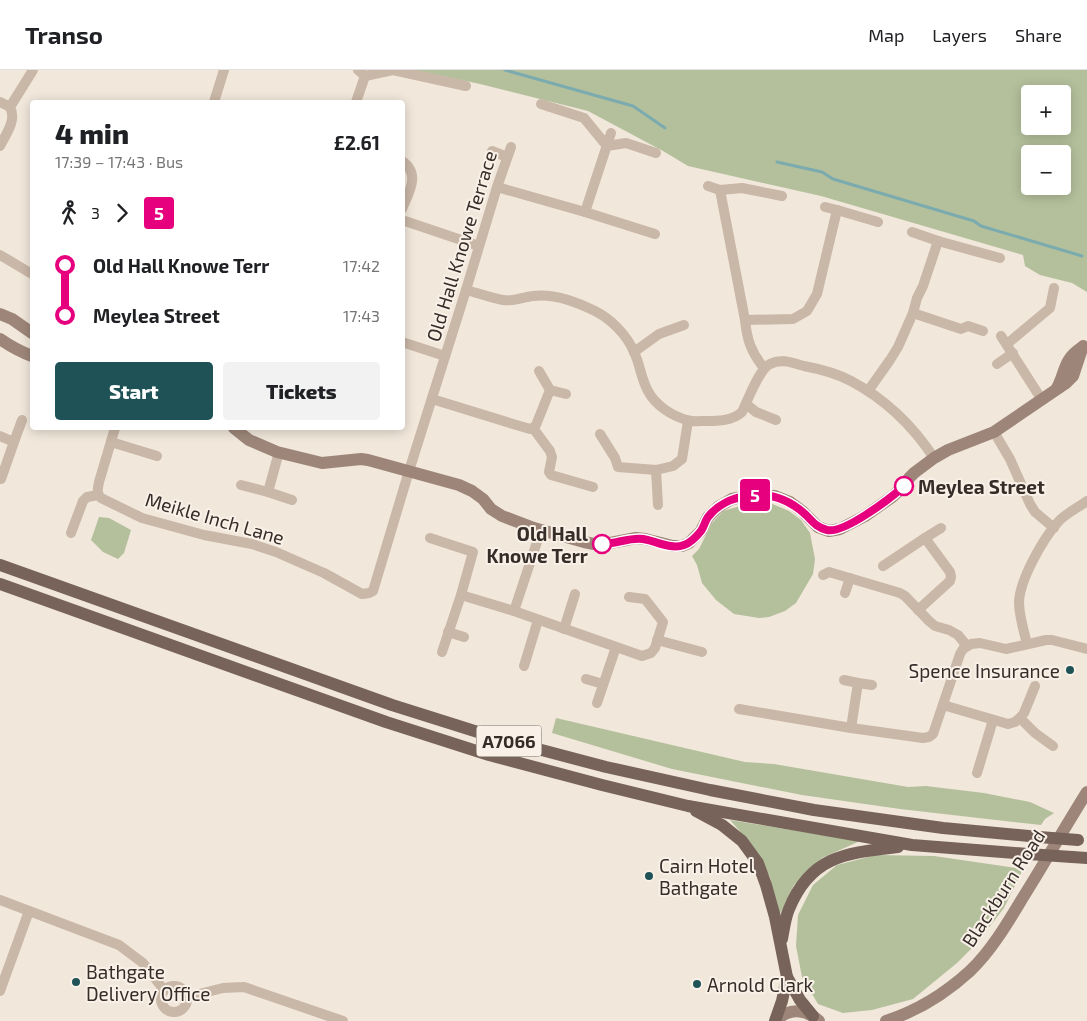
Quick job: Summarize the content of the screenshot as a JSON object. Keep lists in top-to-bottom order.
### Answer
{
  "streets": {
    "main road": ["A7066"],
    "street": ["Old Hall Knowe Terrace", "Meikle Inch Lane", "Blackburn Road"]
  },
  "crossings": [
    ["Old Hall Knowe Terrace", "Meikle Inch Lane"]
  ],
  "places": [
    "Meylea Street",
    "Old Hall Knowe Terr",
    "Spence Insurance",
    "Cairn Hotel Bathgate",
    "Bathgate Delivery Office",
    "Arnold Clark"
  ],
  "lines": ["bus line 5"],
  "page": {
    "header": "Transo",
    "nav": ["Map", "Layers", "Share"],
    "on_map": "5",
    "map_buttons": ["+", "−"],
    "heading": ["4 min", "17:39 – 17:43 · Bus", "£2.61"],
    "legs": ["3", "5"],
    "list": [
      {
        "name": "Old Hall Knowe Terr",
        "value": "17:42"
      },
      {
        "name": "Meylea Street",
        "value": "17:43"
      }
    ],
    "buttons": ["Start", "Tickets"]
  }
}
